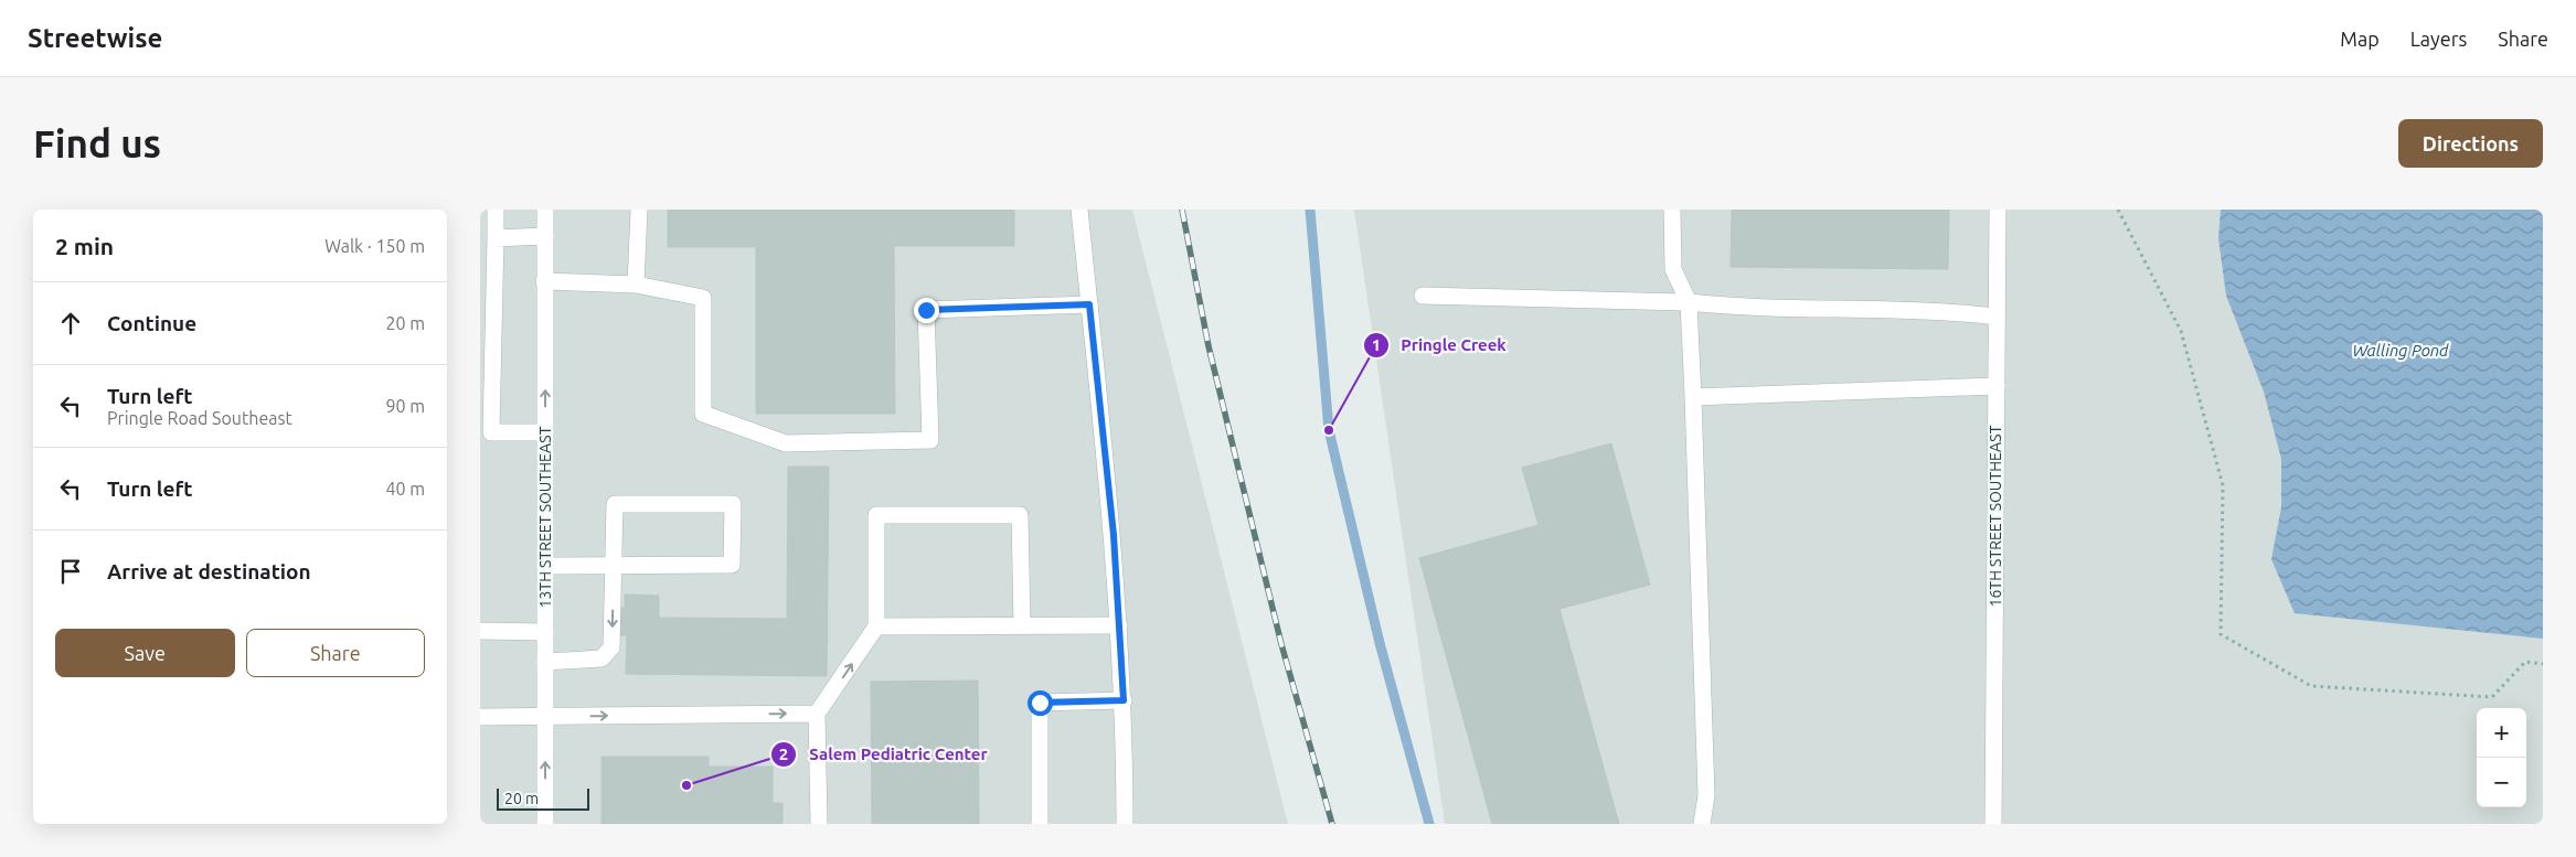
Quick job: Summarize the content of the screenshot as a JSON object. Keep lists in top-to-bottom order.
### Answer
{
  "streets": {
    "street": ["16TH STREET SOUTHEAST", "13TH STREET SOUTHEAST"]
  },
  "water": ["Walling Pond"],
  "places": ["Pringle Creek", "Salem Pediatric Center"],
  "scale_bar": "20 m",
  "page": {
    "header": "Streetwise",
    "nav": ["Map", "Layers", "Share"],
    "buttons": [
      "Directions",
      ["Save", "Share"]
    ],
    "title": "Find us",
    "heading": ["2 min", "Walk · 150 m"],
    "list": [
      ["Continue", "20 m"],
      ["Turn left", "Pringle Road Southeast", "90 m"],
      ["Turn left", "40 m"],
      "Arrive at destination"
    ],
    "map_buttons": ["+", "−"],
    "scale": "20 m"
  }
}
